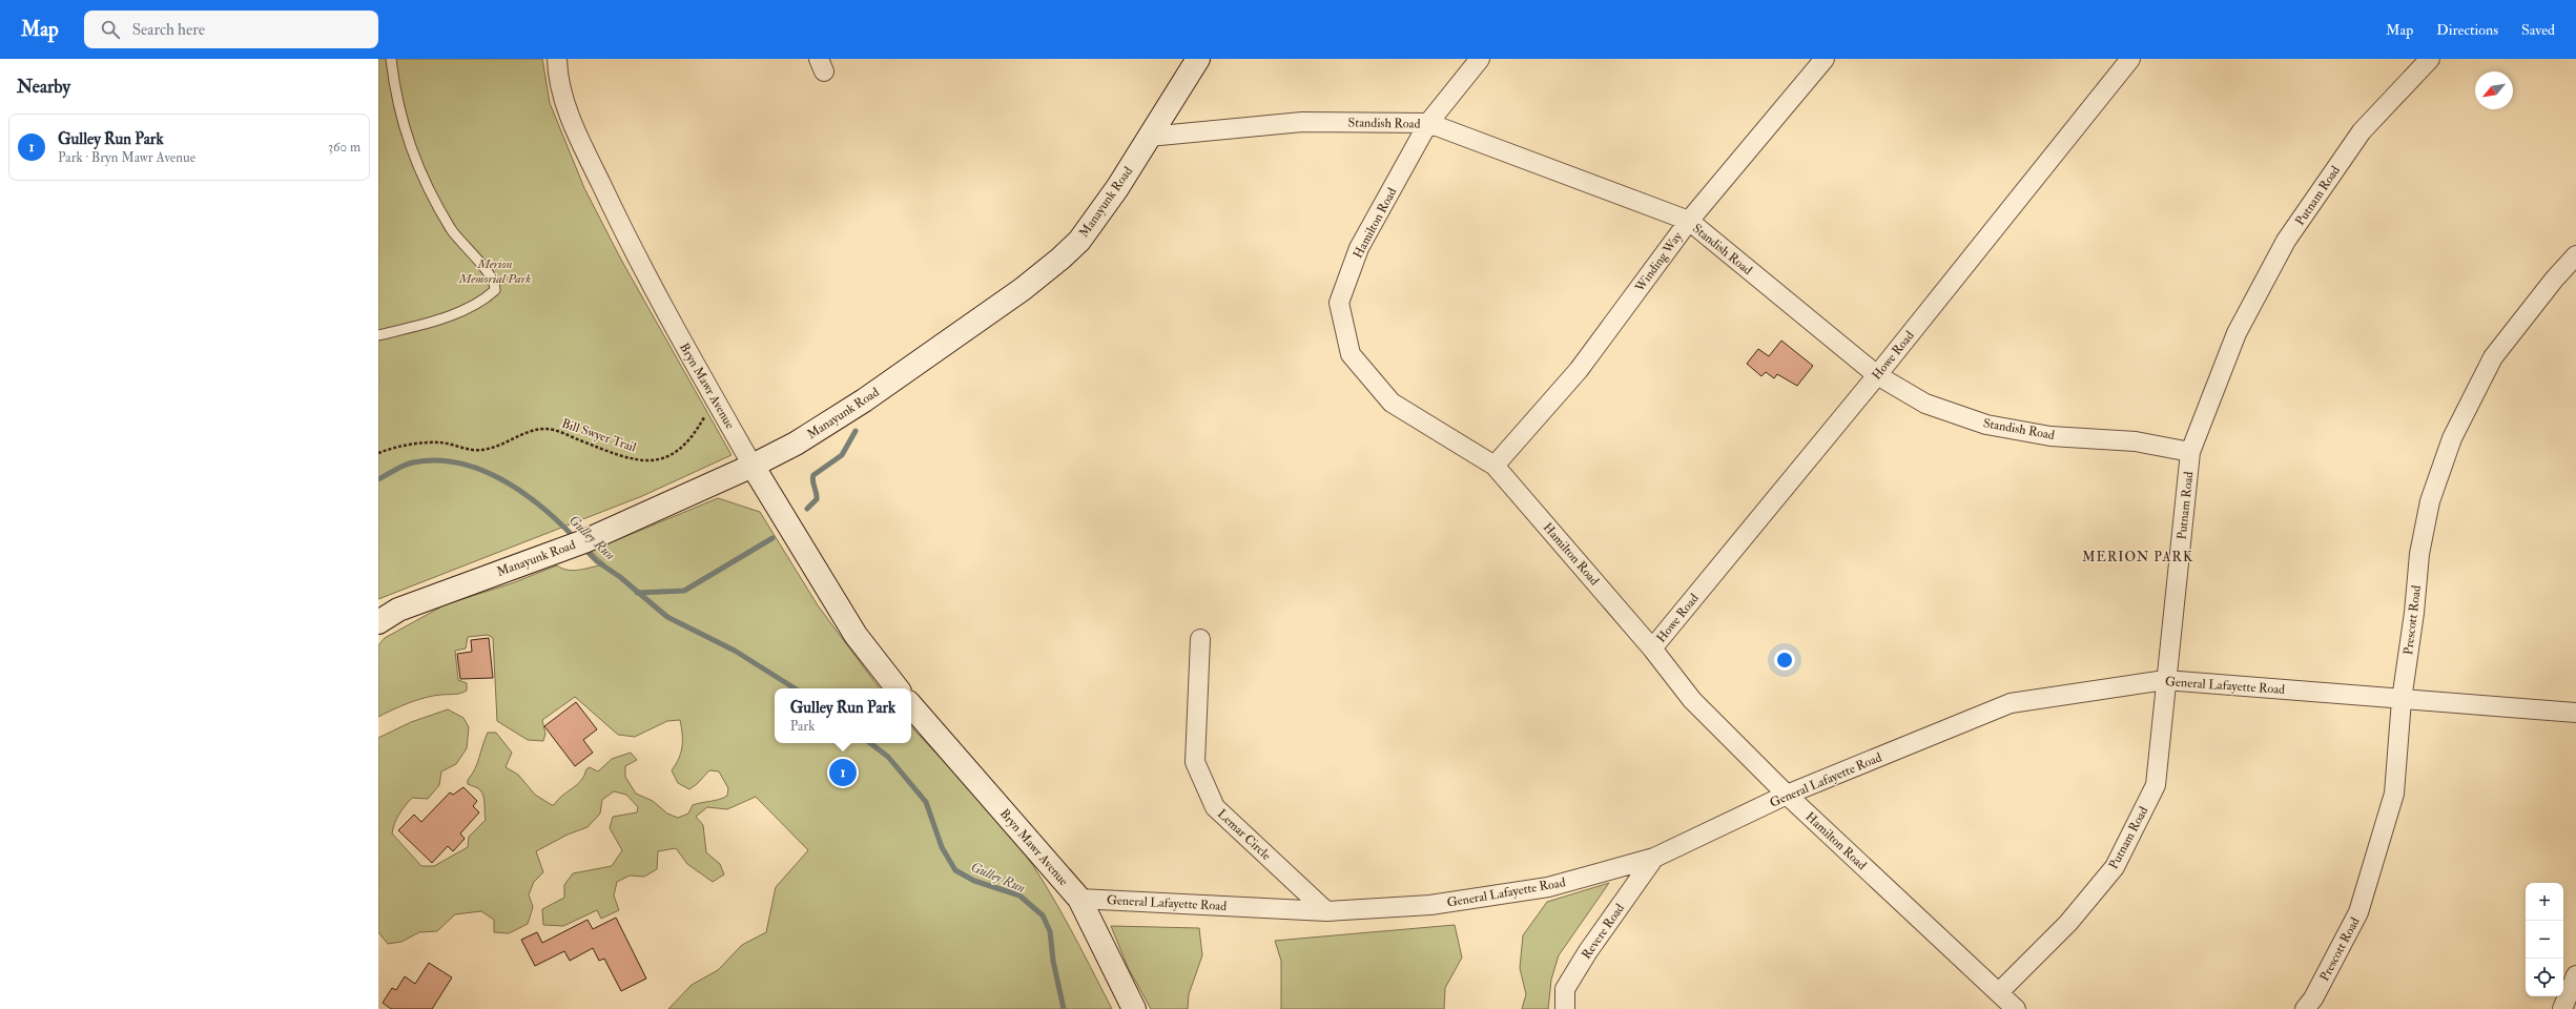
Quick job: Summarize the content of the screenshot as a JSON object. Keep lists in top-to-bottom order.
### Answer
{
  "streets": {
    "street": [
      "Standish Road",
      "Putnam Road",
      "Manayunk Road",
      "Hamilton Road",
      "Winding Way",
      "Howe Road",
      "Bryn Mawr Avenue",
      "Prescott Road",
      "General Lafayette Road",
      "Lemar Circle",
      "Revere Road"
    ],
    "path": ["Bill Swyer Trail"]
  },
  "crossings": [
    ["Standish Road", "Putnam Road"],
    ["Standish Road", "Manayunk Road"],
    ["Standish Road", "Hamilton Road"],
    ["Standish Road", "Winding Way"],
    ["Standish Road", "Howe Road"],
    ["Putnam Road", "Hamilton Road"],
    ["Putnam Road", "General Lafayette Road"],
    ["Manayunk Road", "Bryn Mawr Avenue"],
    ["Hamilton Road", "Winding Way"],
    ["Hamilton Road", "Howe Road"],
    ["Hamilton Road", "General Lafayette Road"],
    ["Bryn Mawr Avenue", "Bill Swyer Trail"],
    ["Bryn Mawr Avenue", "General Lafayette Road"],
    ["Prescott Road", "General Lafayette Road"],
    ["General Lafayette Road", "Lemar Circle"],
    ["General Lafayette Road", "Revere Road"]
  ],
  "districts": ["MERION PARK"],
  "water": ["Gulley Run"],
  "parks": ["Merion Memorial Park"],
  "north": "bottom left",
  "page": {
    "header": "Map",
    "search": "Search here",
    "nav": ["Map", "Directions", "Saved"],
    "heading": "Nearby",
    "list": [
      {
        "mark": "1",
        "name": "Gulley Run Park",
        "note": "Park · Bryn Mawr Avenue",
        "value": "360 m"
      }
    ],
    "popup": ["Gulley Run Park", "Park"],
    "pins": "1",
    "map_buttons": ["+", "−"]
  }
}
